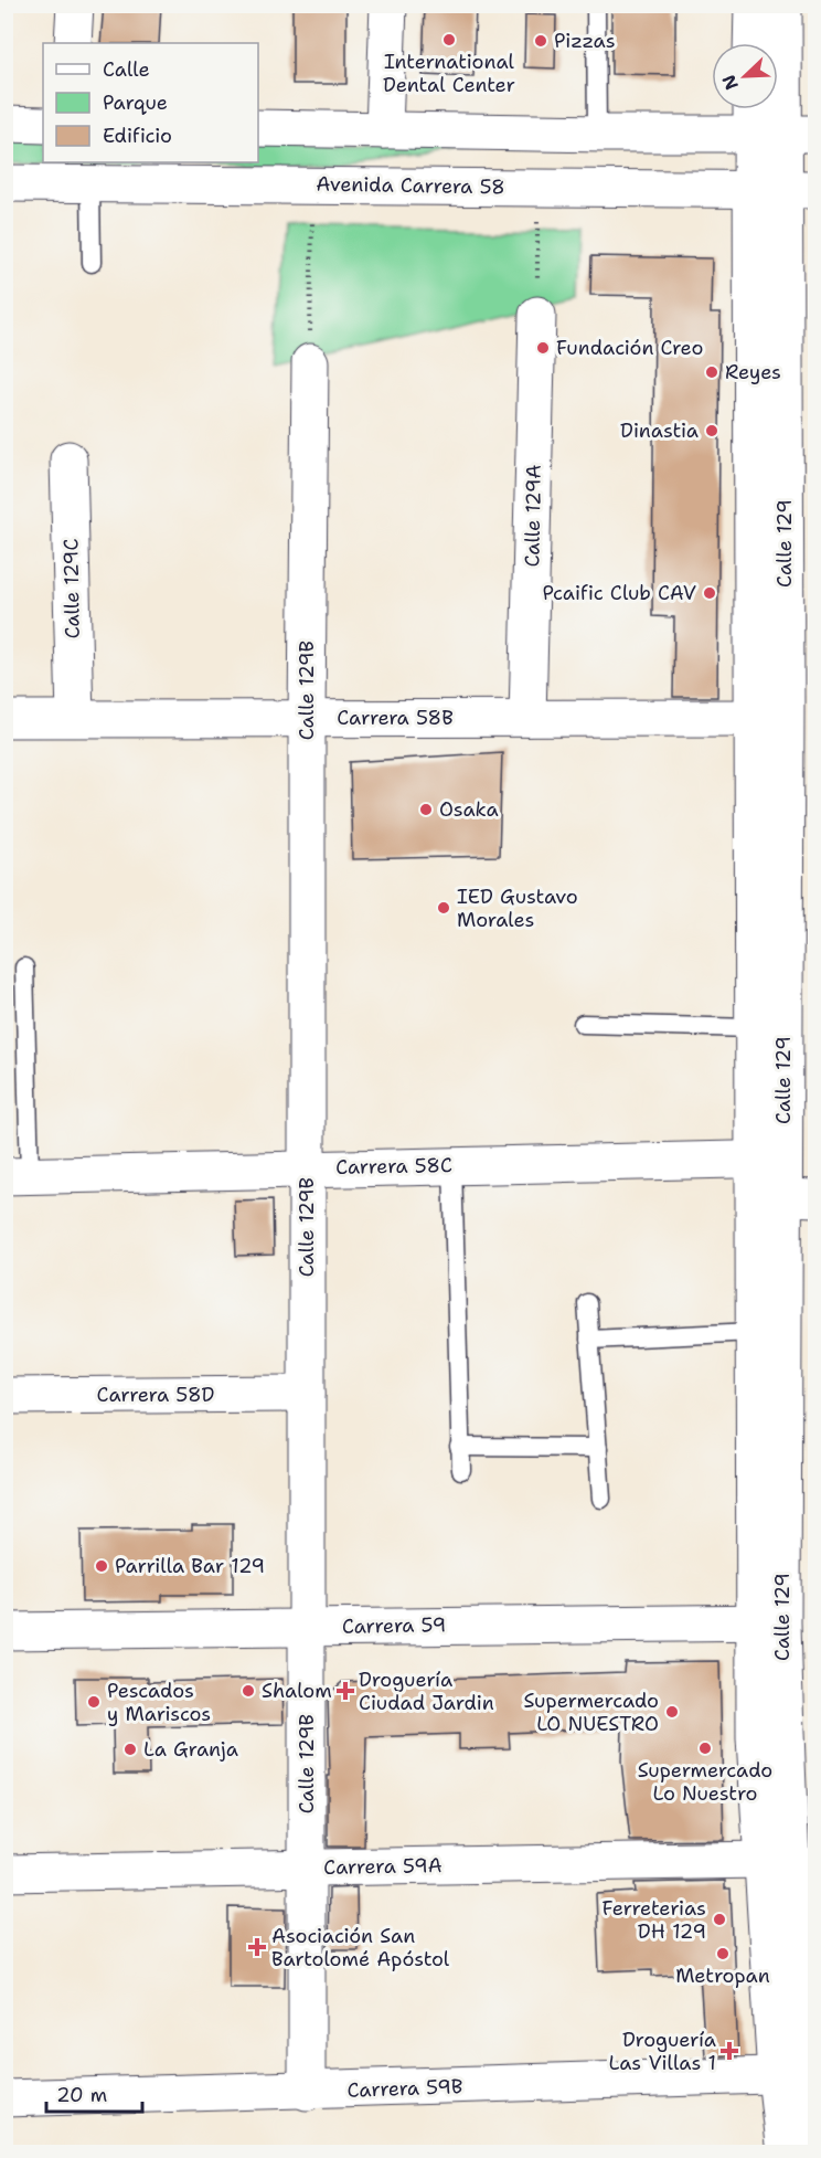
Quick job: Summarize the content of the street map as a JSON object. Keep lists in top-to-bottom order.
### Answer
{
  "streets": {
    "street": [
      "Avenida Carrera 58",
      "Calle 129A",
      "Calle 129",
      "Calle 129C",
      "Calle 129B",
      "Carrera 58B",
      "Carrera 58C",
      "Carrera 58D",
      "Carrera 59",
      "Carrera 59A",
      "Carrera 59B"
    ]
  },
  "crossings": [
    ["Avenida Carrera 58", "Calle 129"],
    ["Calle 129A", "Carrera 58B"],
    ["Calle 129", "Carrera 58B"],
    ["Calle 129", "Carrera 58C"],
    ["Calle 129", "Carrera 59"],
    ["Calle 129", "Carrera 59A"],
    ["Calle 129", "Carrera 59B"],
    ["Calle 129C", "Carrera 58B"],
    ["Calle 129B", "Carrera 58B"],
    ["Calle 129B", "Carrera 58C"],
    ["Calle 129B", "Carrera 58D"],
    ["Calle 129B", "Carrera 59"],
    ["Calle 129B", "Carrera 59A"],
    ["Calle 129B", "Carrera 59B"]
  ],
  "places": {
    "other": [
      "International Dental Center",
      "Pizzas",
      "Fundación Creo",
      "Reyes",
      "Dinastia",
      "Pcaific Club CAV",
      "Osaka",
      "IED Gustavo Morales",
      "Parrilla Bar 129",
      "Shalom",
      "Pescados y Mariscos",
      "Supermercado LO NUESTRO",
      "Supermercado Lo Nuestro",
      "La Granja",
      "Ferreterias DH 129",
      "Metropan"
    ],
    "health": ["Droguería Ciudad Jardin", "Asociación San Bartolomé Apóstol", "Droguería Las Villas 1"]
  },
  "legend": ["Calle", "Parque", "Edificio"],
  "scale_bar": "20 m",
  "north": "bottom left"
}
